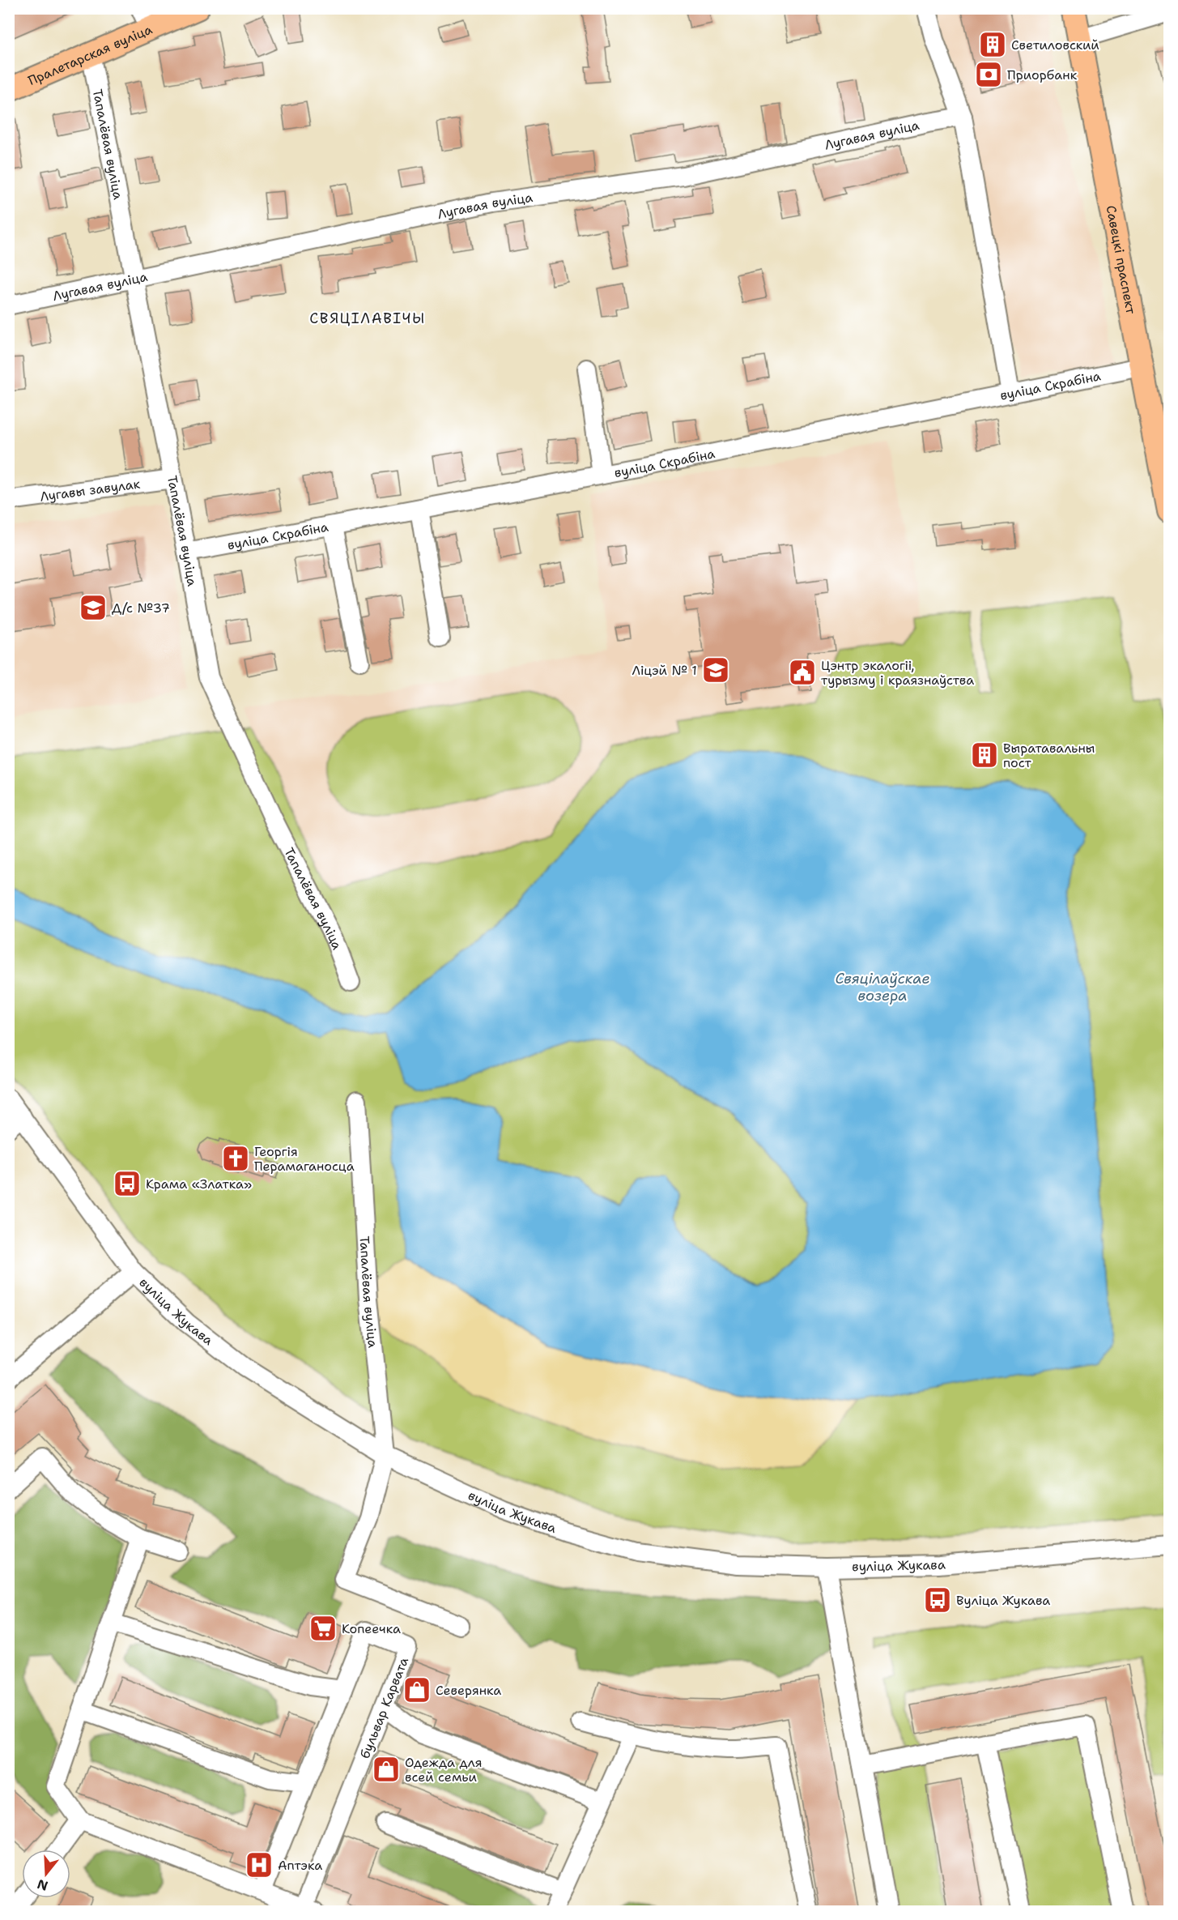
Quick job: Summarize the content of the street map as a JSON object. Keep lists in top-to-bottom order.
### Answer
{
  "streets": {
    "main road": ["Пралетарская вуліца", "Савецкі праспект"],
    "street": [
      "Лугавая вуліца",
      "Тапалёвая вуліца",
      "вуліца Скрабіна",
      "Лугавы завулак",
      "вуліца Жукава",
      "бульвар Карвата"
    ]
  },
  "crossings": [
    ["Пралетарская вуліца", "Тапалёвая вуліца"],
    ["Лугавая вуліца", "Тапалёвая вуліца"],
    ["Тапалёвая вуліца", "вуліца Скрабіна"],
    ["Тапалёвая вуліца", "Лугавы завулак"],
    ["Тапалёвая вуліца", "вуліца Жукава"],
    ["Савецкі праспект", "вуліца Скрабіна"]
  ],
  "districts": ["СВЯЦІЛАВІЧЫ"],
  "water": ["Свяцілаўскае возера"],
  "places": {
    "building": ["Светиловский", "Выратавальны пост"],
    "bank": ["Приорбанк"],
    "school or university": ["Д/с №37", "Ліцэй № 1"],
    "public building": ["Цэнтр экалогіі, турызму і краязнаўства"],
    "church": ["Георгія Перамаганосца"],
    "bus stop": ["Крама «Златка»", "Вуліца Жукава"],
    "supermarket": ["Копеечка"],
    "shop": ["Северянка", "Одежда для всей семьи"],
    "hospital": ["Аптэка"]
  },
  "north": "bottom"
}
